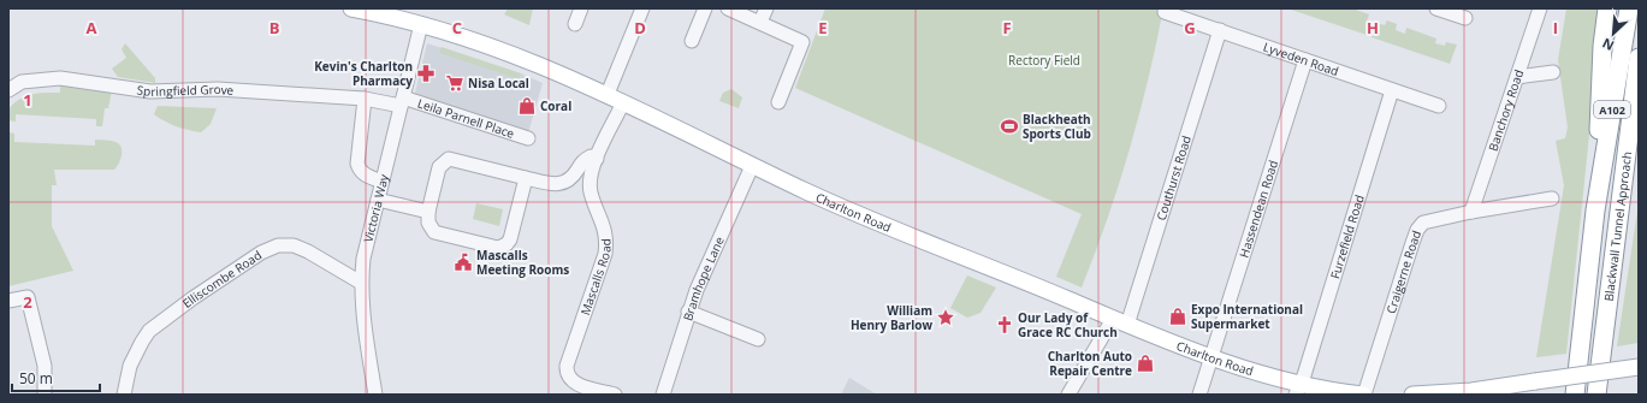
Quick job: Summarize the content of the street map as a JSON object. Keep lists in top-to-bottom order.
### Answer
{
  "streets": {
    "highway": ["A102", "Blackwall Tunnel Approach"],
    "main road": ["Charlton Road"],
    "street": [
      "Lyveden Road",
      "Springfield Grove",
      "Banchory Road",
      "Leila Parnell Place",
      "Couthurst Road",
      "Victoria Way",
      "Hassendean Road",
      "Furzefield Road",
      "Craigerne Road",
      "Mascalls Road",
      "Bramhope Lane",
      "Elliscombe Road"
    ]
  },
  "crossings": [
    ["Lyveden Road", "Couthurst Road"],
    ["Lyveden Road", "Hassendean Road"],
    ["Lyveden Road", "Furzefield Road"],
    ["Springfield Grove", "Leila Parnell Place"],
    ["Springfield Grove", "Victoria Way"],
    ["A102", "Blackwall Tunnel Approach"],
    ["Banchory Road", "Craigerne Road"],
    ["Leila Parnell Place", "Victoria Way"],
    ["Couthurst Road", "Charlton Road"],
    ["Victoria Way", "Charlton Road"],
    ["Victoria Way", "Elliscombe Road"],
    ["Hassendean Road", "Charlton Road"],
    ["Charlton Road", "Furzefield Road"],
    ["Charlton Road", "Craigerne Road"],
    ["Charlton Road", "Mascalls Road"],
    ["Charlton Road", "Bramhope Lane"]
  ],
  "parks": ["Rectory Field"],
  "places": {
    "pharmacy": ["Kevin's Charlton Pharmacy"],
    "supermarket": ["Nisa Local"],
    "shop": ["Coral", "Expo International Supermarket", "Charlton Auto Repair Centre"],
    "sports": ["Blackheath Sports Club"],
    "public building": ["Mascalls Meeting Rooms"],
    "place": ["William Henry Barlow"],
    "church": ["Our Lady of Grace RC Church"]
  },
  "scale_bar": "50 m",
  "north": "bottom left",
  "grid": {
    "columns": [
      "A",
      "B",
      "C",
      "D",
      "E",
      "F",
      "G",
      "H",
      "I"
    ],
    "rows": ["1", "2"]
  }
}
